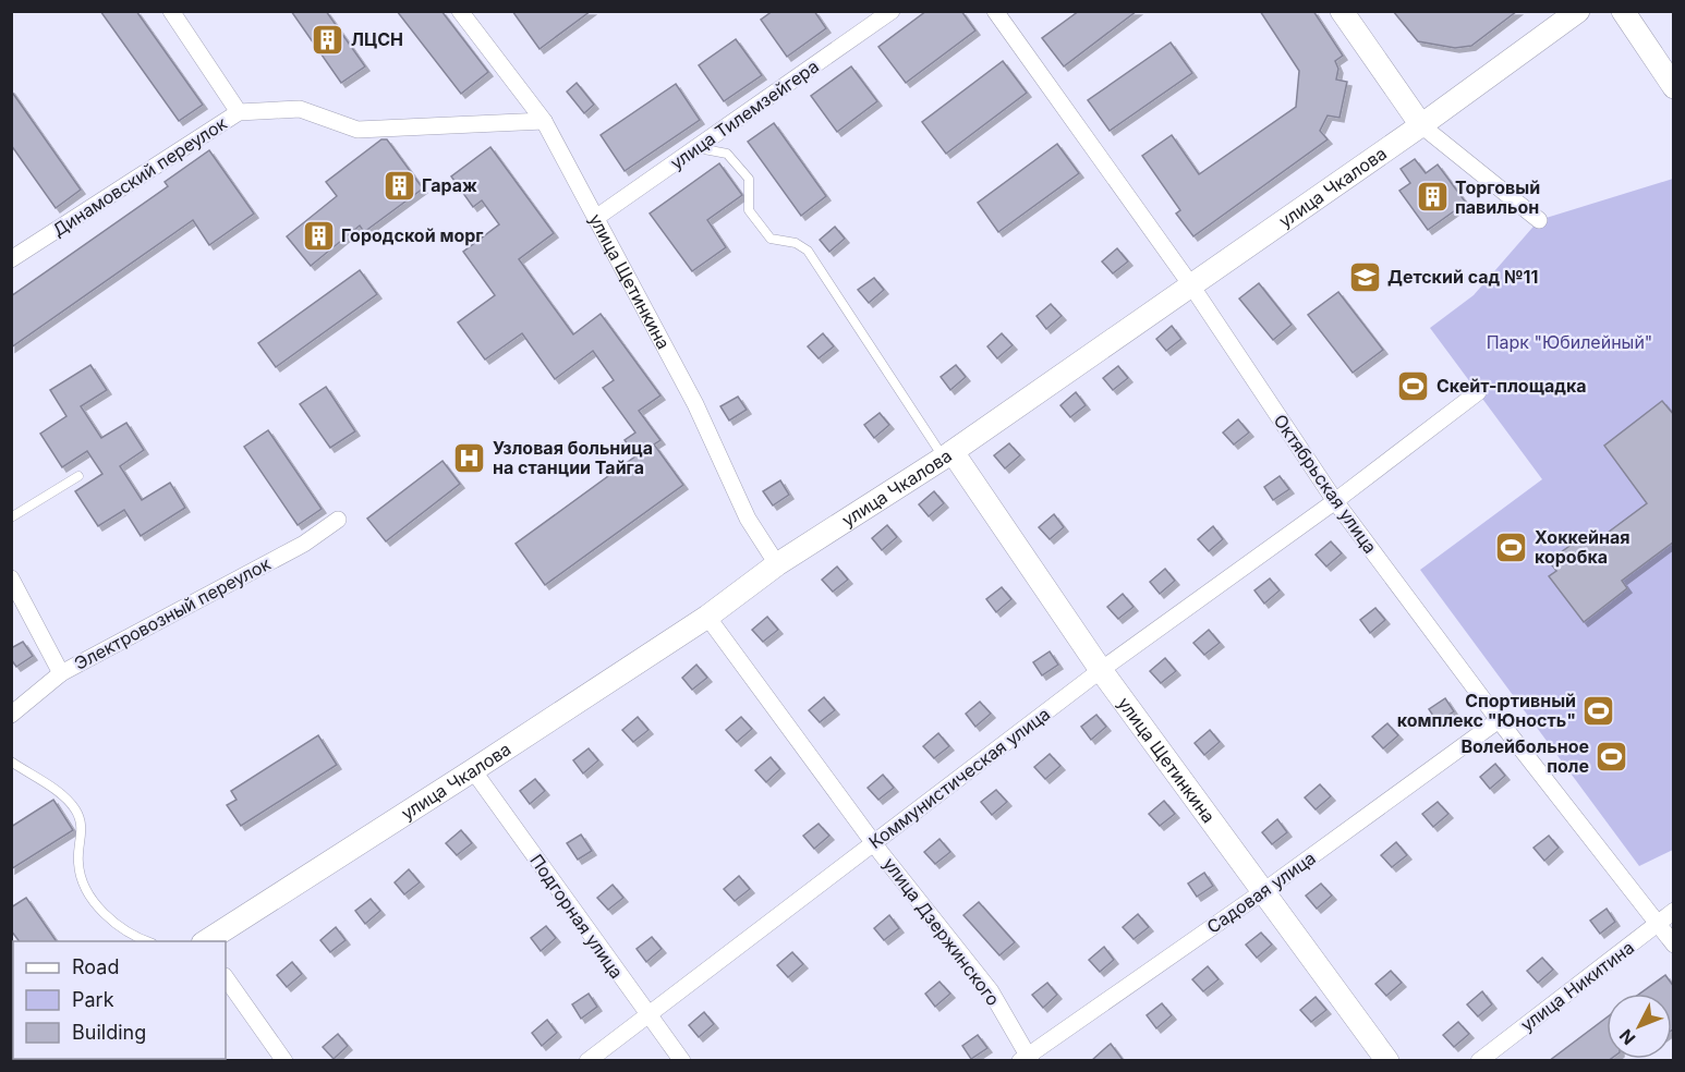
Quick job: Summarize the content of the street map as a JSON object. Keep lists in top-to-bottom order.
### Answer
{
  "streets": {
    "street": [
      "улица Тилемзейгера",
      "Динамовский переулок",
      "улица Чкалова",
      "улица Щетинкина",
      "Октябрьская улица",
      "Электровозный переулок",
      "Коммунистическая улица",
      "Садовая улица",
      "Подгорная улица",
      "улица Дзержинского",
      "улица Никитина"
    ]
  },
  "crossings": [
    ["улица Тилемзейгера", "улица Щетинкина"],
    ["Динамовский переулок", "улица Щетинкина"],
    ["улица Чкалова", "улица Щетинкина"],
    ["улица Чкалова", "Октябрьская улица"],
    ["улица Чкалова", "Подгорная улица"],
    ["улица Чкалова", "улица Дзержинского"],
    ["улица Щетинкина", "Коммунистическая улица"],
    ["улица Щетинкина", "Садовая улица"],
    ["Октябрьская улица", "Коммунистическая улица"],
    ["Октябрьская улица", "Садовая улица"],
    ["Октябрьская улица", "улица Никитина"],
    ["Коммунистическая улица", "Подгорная улица"],
    ["Коммунистическая улица", "улица Дзержинского"],
    ["Садовая улица", "улица Дзержинского"]
  ],
  "parks": ["Парк \"Юбилейный\""],
  "places": {
    "building": [
      "ЛЦСН",
      "Гараж",
      "Торговый павильон",
      "Городской морг"
    ],
    "school or university": ["Детский сад №11"],
    "sports": [
      "Скейт-площадка",
      "Хоккейная коробка",
      "Спортивный комплекс \"Юность\"",
      "Волейбольное поле"
    ],
    "hospital": ["Узловая больница на станции Тайга"]
  },
  "legend": ["Road", "Park", "Building"],
  "north": "bottom left"
}
